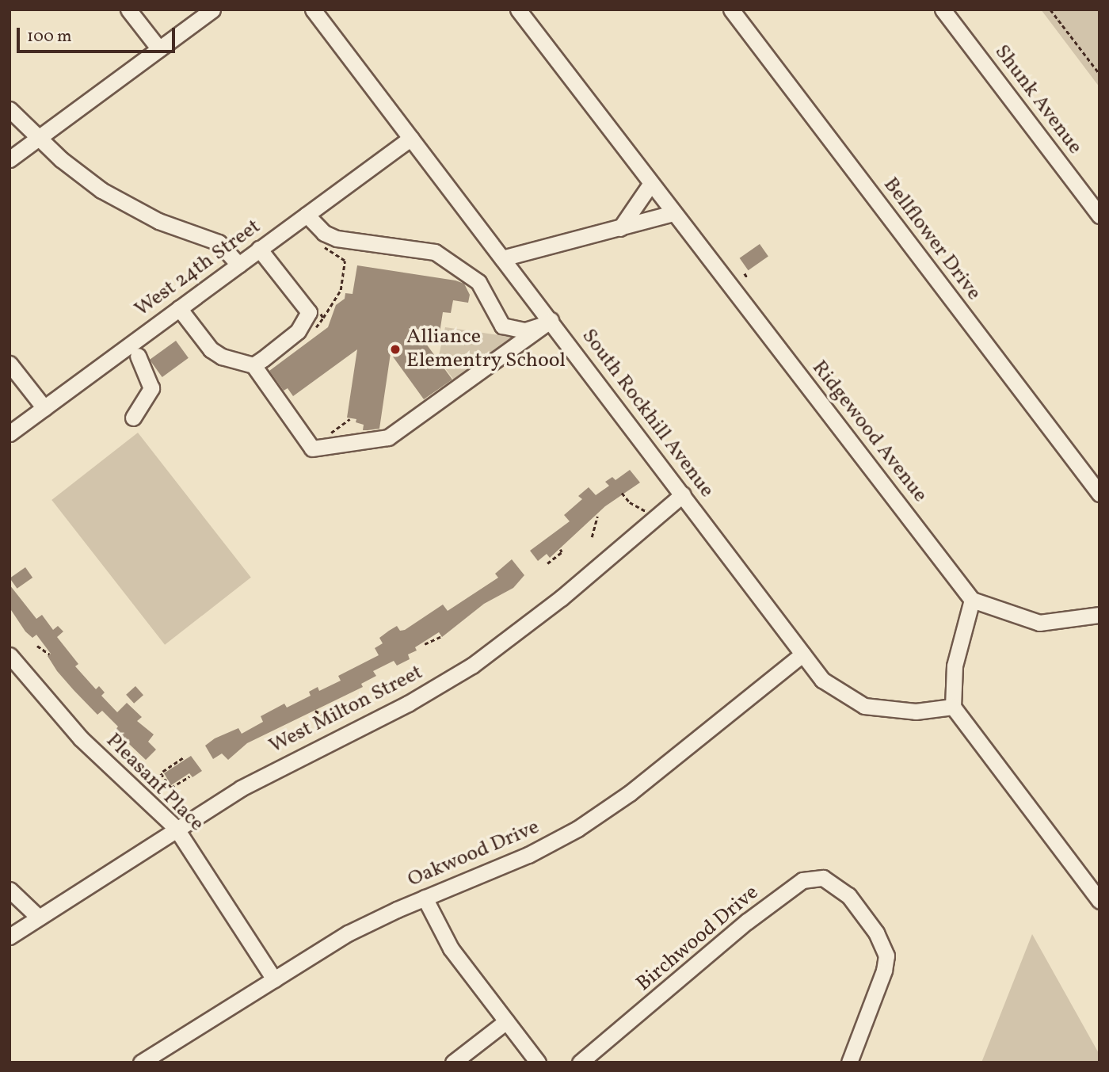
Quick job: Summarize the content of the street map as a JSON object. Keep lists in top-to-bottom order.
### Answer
{
  "streets": {
    "street": [
      "Shunk Avenue",
      "Bellflower Drive",
      "West 24th Street",
      "South Rockhill Avenue",
      "Ridgewood Avenue",
      "West Milton Street",
      "Pleasant Place",
      "Oakwood Drive",
      "Birchwood Drive"
    ]
  },
  "crossings": [
    ["West 24th Street", "South Rockhill Avenue"],
    ["South Rockhill Avenue", "West Milton Street"],
    ["South Rockhill Avenue", "Oakwood Drive"],
    ["West Milton Street", "Pleasant Place"],
    ["Pleasant Place", "Oakwood Drive"]
  ],
  "places": ["Alliance Elementry School"],
  "scale_bar": "100 m"
}
